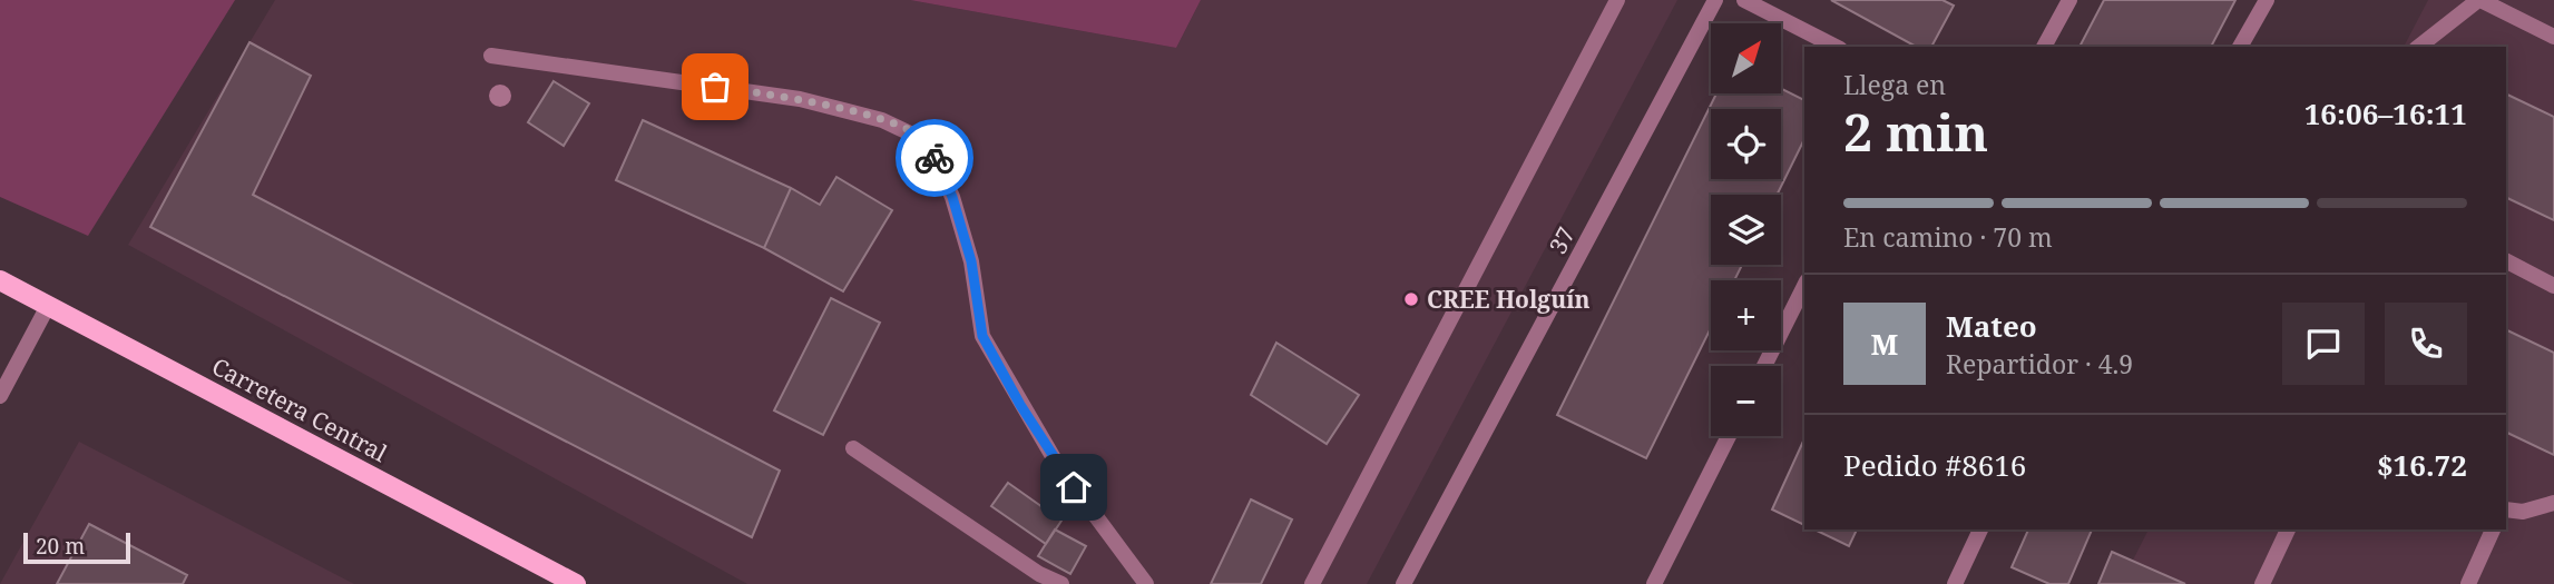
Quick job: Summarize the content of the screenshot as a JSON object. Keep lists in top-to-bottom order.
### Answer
{
  "streets": {
    "main road": ["Carretera Central"],
    "street": ["37"]
  },
  "places": ["CREE Holguín"],
  "scale_bar": "20 m",
  "north": "top right",
  "page": {
    "map_buttons": ["+", "−"],
    "heading": ["2 min", "Llega en", "16:06–16:11"],
    "panel": [
      "Mateo",
      "Repartidor · 4.9",
      "Pedido #8616",
      "$16.72"
    ],
    "bar": "En camino · 70 m",
    "round": "M",
    "scale": "20 m"
  }
}
